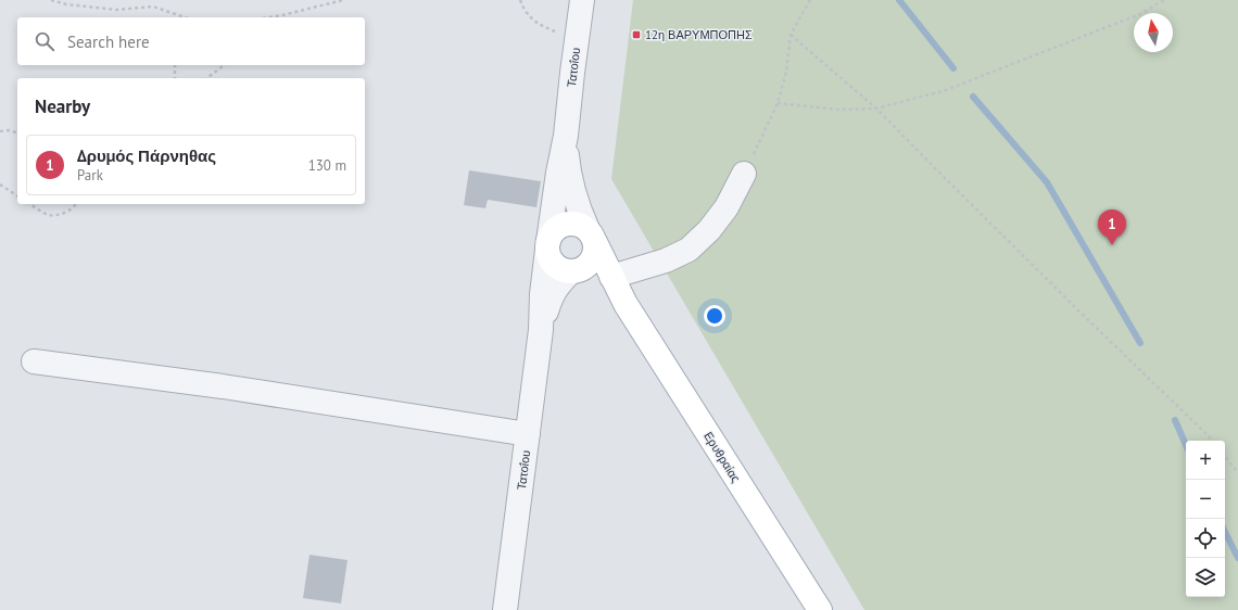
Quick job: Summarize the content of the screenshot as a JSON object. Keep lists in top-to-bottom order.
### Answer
{
  "streets": {
    "main road": ["Ερυθραίας"],
    "street": ["Τατοΐου"]
  },
  "crossings": [
    ["Τατοΐου", "Ερυθραίας"]
  ],
  "places": {
    "transit": ["12η ΒΑΡΥΜΠΟΠΗΣ"]
  },
  "north": "top",
  "page": {
    "search": "Search here",
    "heading": "Nearby",
    "list": [
      {
        "mark": "1",
        "name": "Δρυμός Πάρνηθας",
        "note": "Park",
        "value": "130 m"
      }
    ],
    "pins": "1",
    "map_buttons": ["+", "−"]
  }
}
